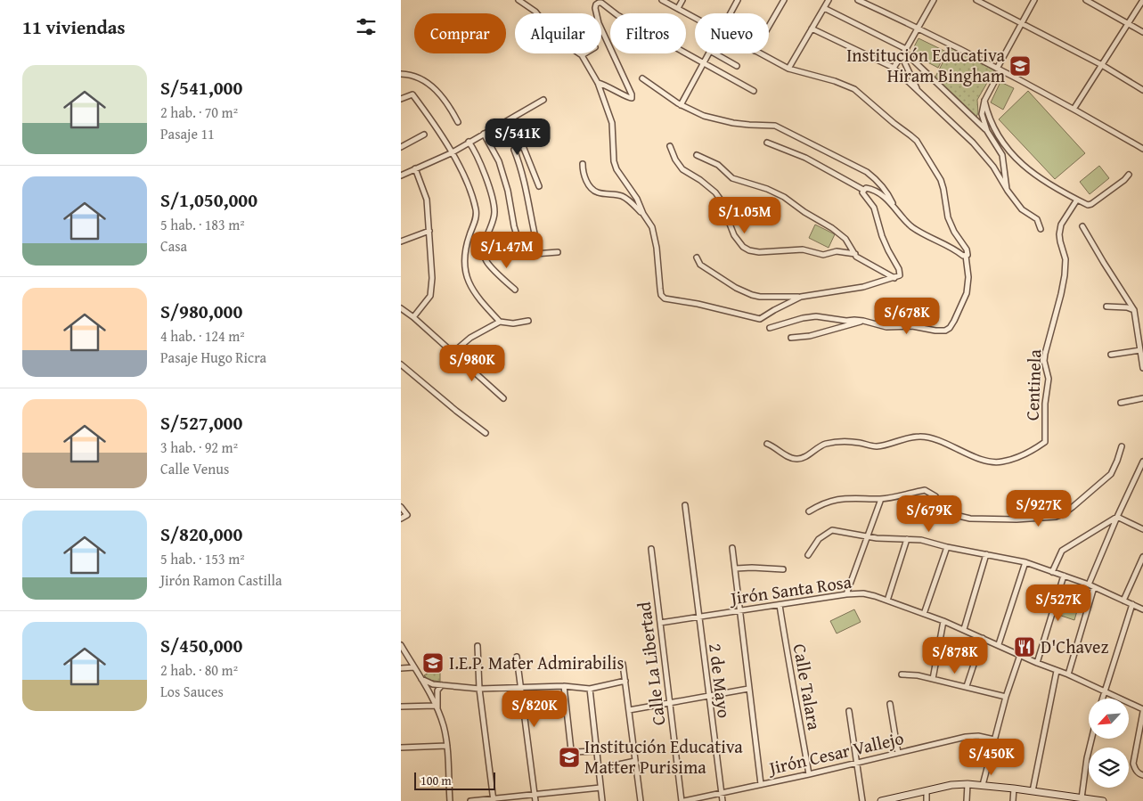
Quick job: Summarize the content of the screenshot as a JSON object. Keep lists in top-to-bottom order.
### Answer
{
  "streets": {
    "street": [
      "Centinela",
      "Jirón Santa Rosa",
      "Calle La Libertad",
      "2 de Mayo",
      "Calle Talara",
      "Jirón Cesar Vallejo"
    ]
  },
  "crossings": [
    ["Jirón Santa Rosa", "Calle La Libertad"],
    ["Jirón Santa Rosa", "2 de Mayo"],
    ["Jirón Santa Rosa", "Calle Talara"],
    ["Calle La Libertad", "Jirón Cesar Vallejo"],
    ["2 de Mayo", "Jirón Cesar Vallejo"],
    ["Calle Talara", "Jirón Cesar Vallejo"]
  ],
  "places": {
    "school or university": ["Institución Educativa Hiram Bingham", "I.E.P. Mater Admirabilis", "Institución Educativa Matter Purisima"],
    "restaurant": ["D'Chavez"]
  },
  "scale_bar": "100 m",
  "north": "bottom left",
  "page": {
    "heading": "11 viviendas",
    "chip": [
      "Comprar",
      "Alquilar",
      "Filtros",
      "Nuevo"
    ],
    "list": [
      {
        "name": "S/541,000",
        "note": "2 hab. · 70 m² · Pasaje 11"
      },
      {
        "name": "S/1,050,000",
        "note": "5 hab. · 183 m² · Casa"
      },
      {
        "name": "S/980,000",
        "note": "4 hab. · 124 m² · Pasaje Hugo Ricra"
      },
      {
        "name": "S/527,000",
        "note": "3 hab. · 92 m² · Calle Venus"
      },
      {
        "name": "S/820,000",
        "note": "5 hab. · 153 m² · Jirón Ramon Castilla"
      },
      {
        "name": "S/450,000",
        "note": "2 hab. · 80 m² · Los Sauces"
      }
    ],
    "price": [
      "S/541K",
      "S/1.05M",
      "S/1.47M",
      "S/678K",
      "S/980K",
      "S/927K",
      "S/679K",
      "S/527K",
      "S/878K",
      "S/820K",
      "S/450K"
    ],
    "scale": "100 m"
  }
}
